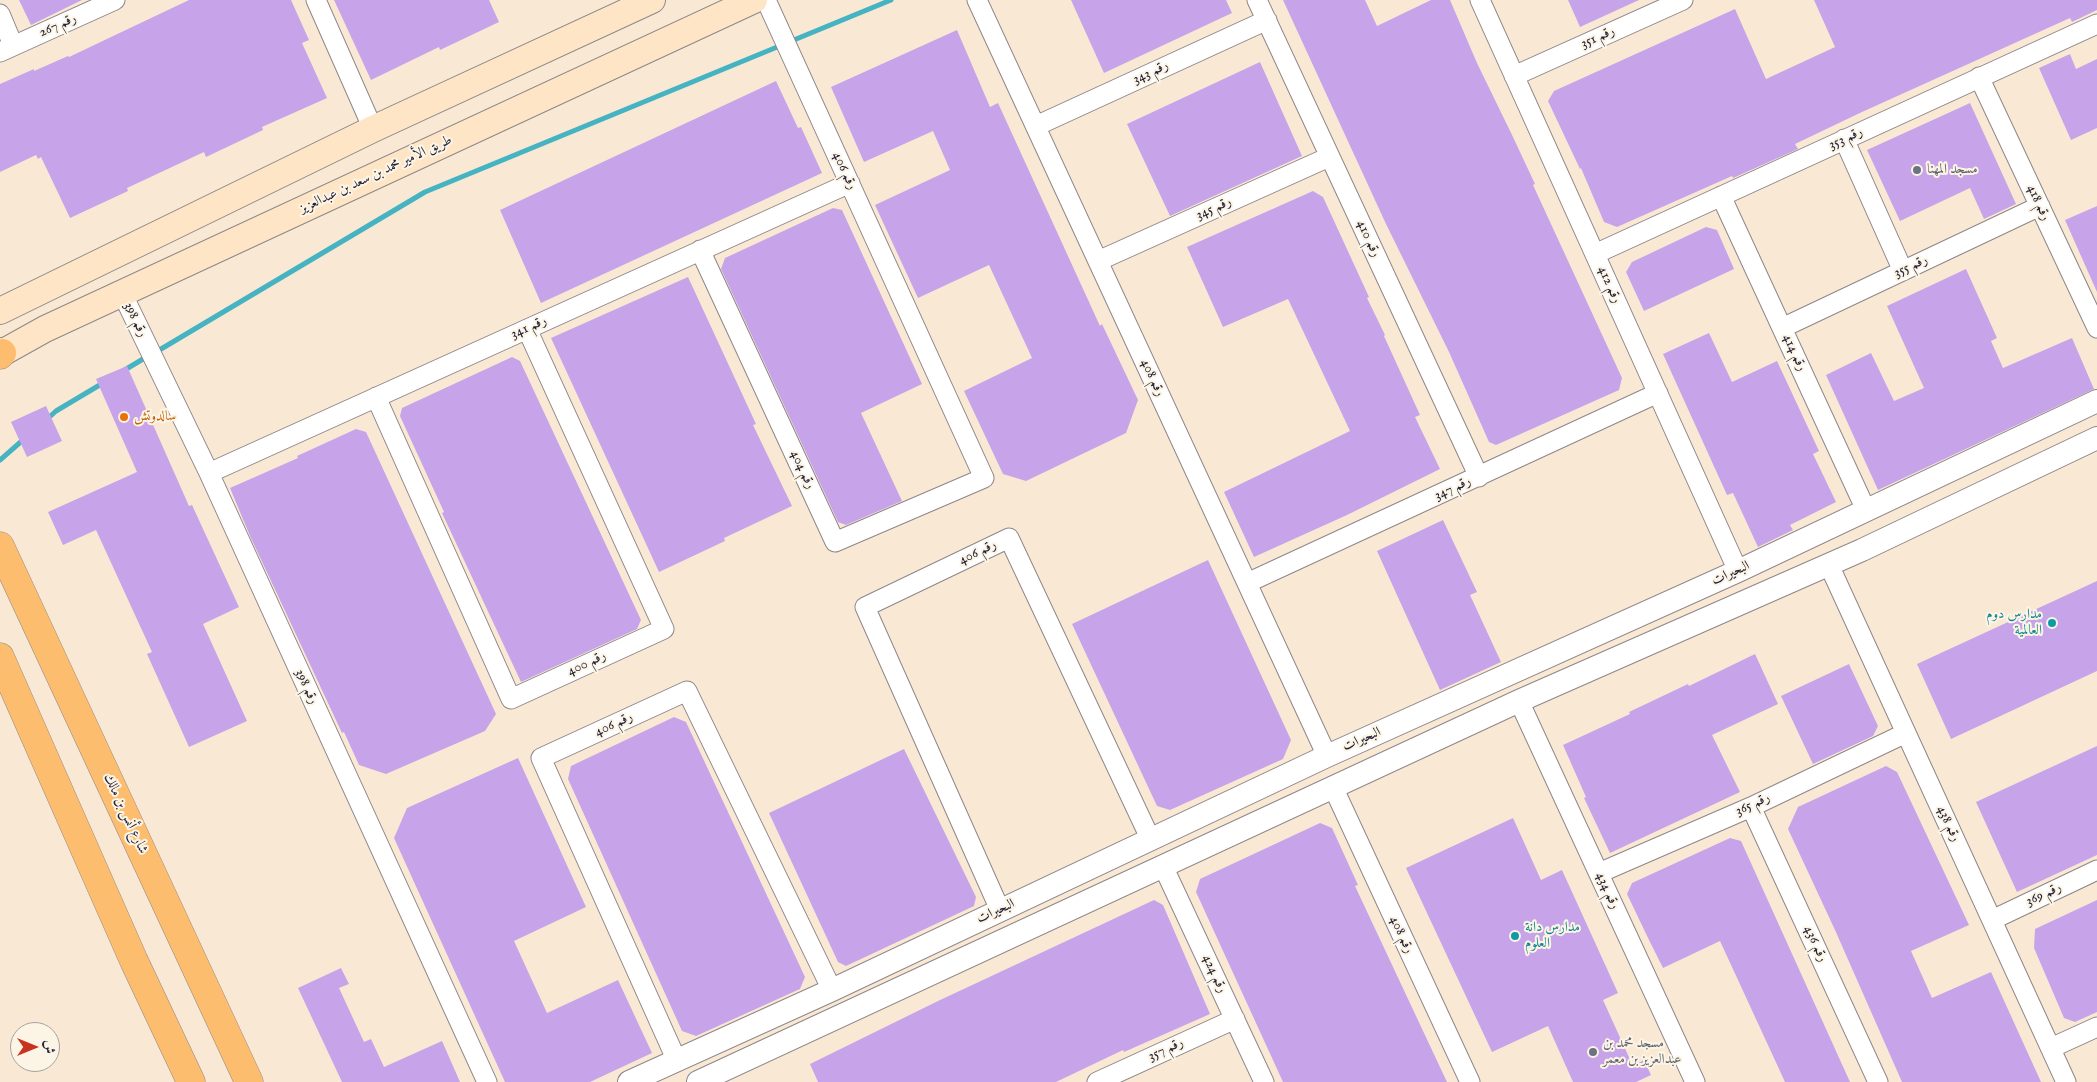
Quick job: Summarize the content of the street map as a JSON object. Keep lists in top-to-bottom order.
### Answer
{
  "streets": {
    "main road": ["طريق الأمير محمد بن سعد بن عبدالعزيز", "شارع أنس بن مالك"],
    "street": [
      "رقم 267",
      "رقم 351",
      "رقم 343",
      "رقم 353",
      "رقم 406",
      "رقم 418",
      "رقم 345",
      "رقم 410",
      "رقم 355",
      "رقم 412",
      "رقم 398",
      "رقم 341",
      "رقم 414",
      "رقم 408",
      "رقم 404",
      "رقم 347",
      "البحيرات",
      "رقم 400",
      "رقم 365",
      "رقم 438",
      "رقم 434",
      "رقم 369",
      "رقم 436",
      "رقم 424",
      "رقم 357"
    ]
  },
  "crossings": [
    ["رقم 351", "رقم 412"],
    ["رقم 343", "رقم 410"],
    ["رقم 343", "رقم 408"],
    ["رقم 353", "رقم 418"],
    ["رقم 353", "رقم 412"],
    ["رقم 353", "رقم 414"],
    ["رقم 406", "رقم 341"],
    ["رقم 406", "رقم 404"],
    ["رقم 406", "البحيرات"],
    ["طريق الأمير محمد بن سعد بن عبدالعزيز", "رقم 398"],
    ["رقم 418", "رقم 355"],
    ["رقم 345", "رقم 410"],
    ["رقم 345", "رقم 408"],
    ["رقم 410", "رقم 347"],
    ["رقم 355", "رقم 414"],
    ["رقم 412", "رقم 347"],
    ["رقم 412", "البحيرات"],
    ["رقم 398", "رقم 341"],
    ["رقم 341", "رقم 404"],
    ["رقم 341", "رقم 400"],
    ["رقم 414", "البحيرات"],
    ["رقم 408", "رقم 347"],
    ["رقم 408", "البحيرات"],
    ["البحيرات", "رقم 438"],
    ["البحيرات", "رقم 434"],
    ["البحيرات", "رقم 424"],
    ["رقم 365", "رقم 438"],
    ["رقم 365", "رقم 434"],
    ["رقم 365", "رقم 436"],
    ["رقم 438", "رقم 369"],
    ["رقم 424", "رقم 357"]
  ],
  "places": [
    "مسجد المهنا",
    "سالدوتش",
    "مدارس دوم العالمية",
    "مدارس دانة العلوم",
    "مسجد محمد بن عبدالعزيز بن معمر"
  ],
  "north": "right"
}
